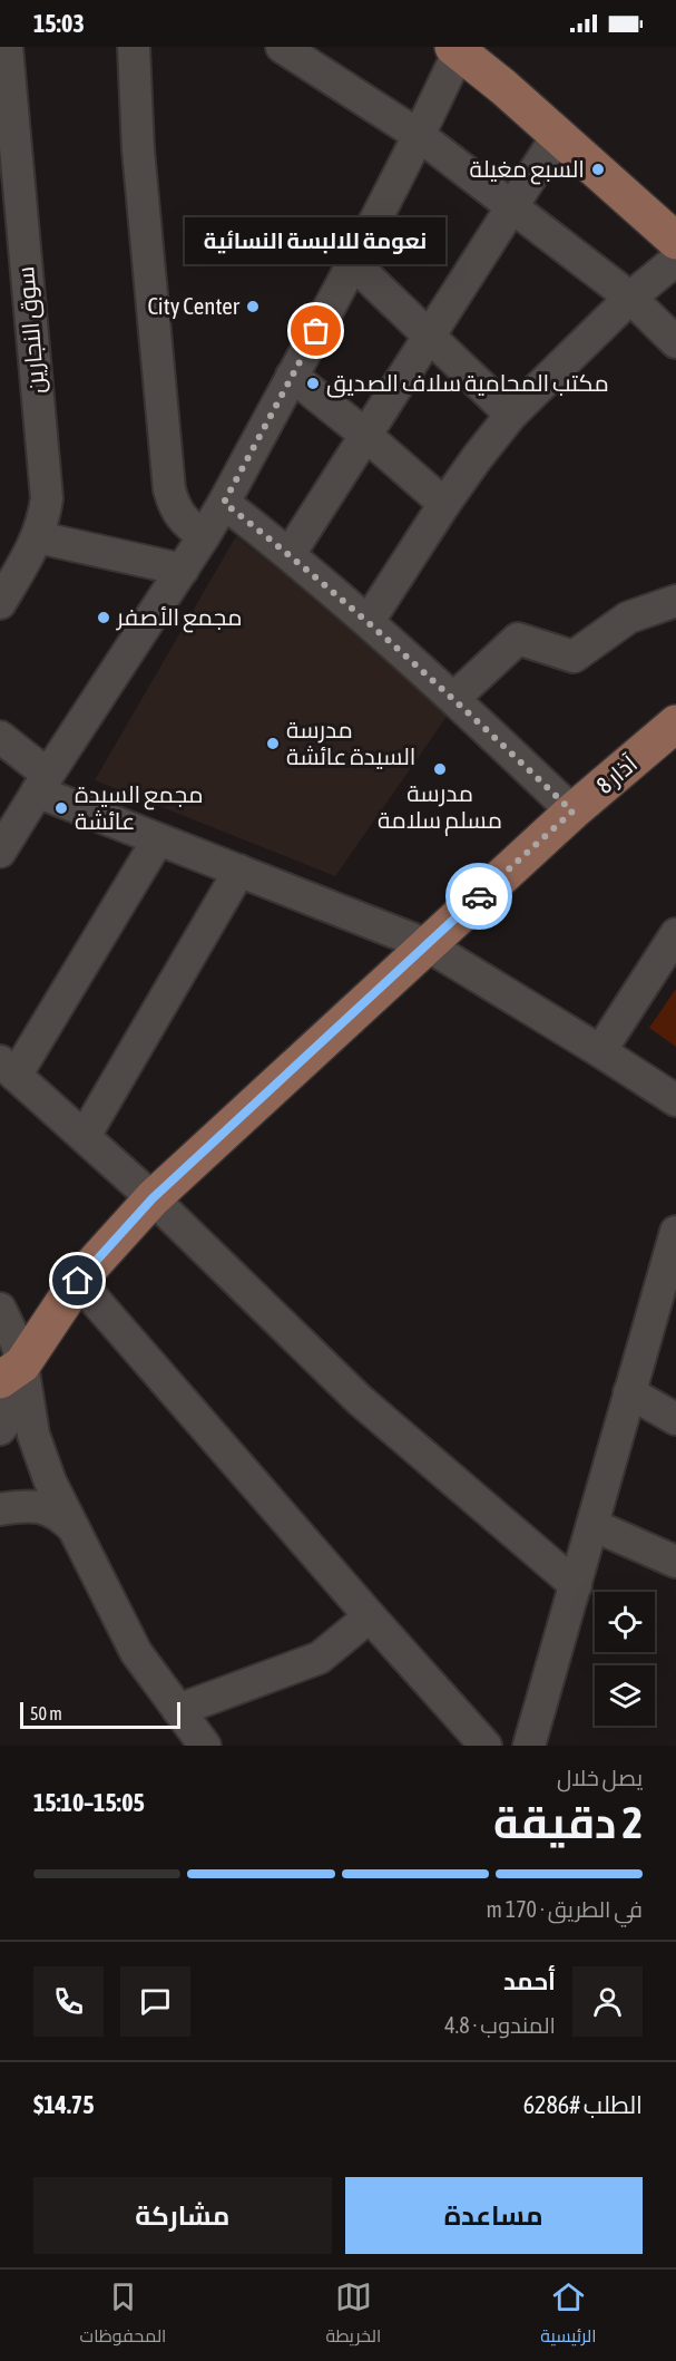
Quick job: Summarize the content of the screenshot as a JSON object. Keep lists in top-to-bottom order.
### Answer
{
  "streets": {
    "main road": ["8 آذار"],
    "street": ["سوق النجارين"]
  },
  "places": [
    "السبع مغيلة",
    "City Center",
    "نعومة للالبسة النسائية",
    "مكتب المحامية سلاف الصديق",
    "مجمع الأصفر",
    "مدرسة السيدة عائشة",
    "مدرسة مسلم سلامة",
    "مجمع السيدة عائشة"
  ],
  "scale_bar": "50 m",
  "page": {
    "status": "15:03",
    "bubble": "نعومة للالبسة النسائية",
    "scale": "50 m",
    "heading": ["2 دقيقة", "يصل خلال", "15:05–15:10"],
    "panel": [
      "أحمد",
      "المندوب · 4.8",
      "الطلب #6286",
      "$14.75"
    ],
    "bar": "في الطريق · 170 m",
    "buttons": ["مساعدة", "مشاركة"],
    "tabs": ["الرئيسية", "الخريطة", "المحفوظات"]
  }
}
